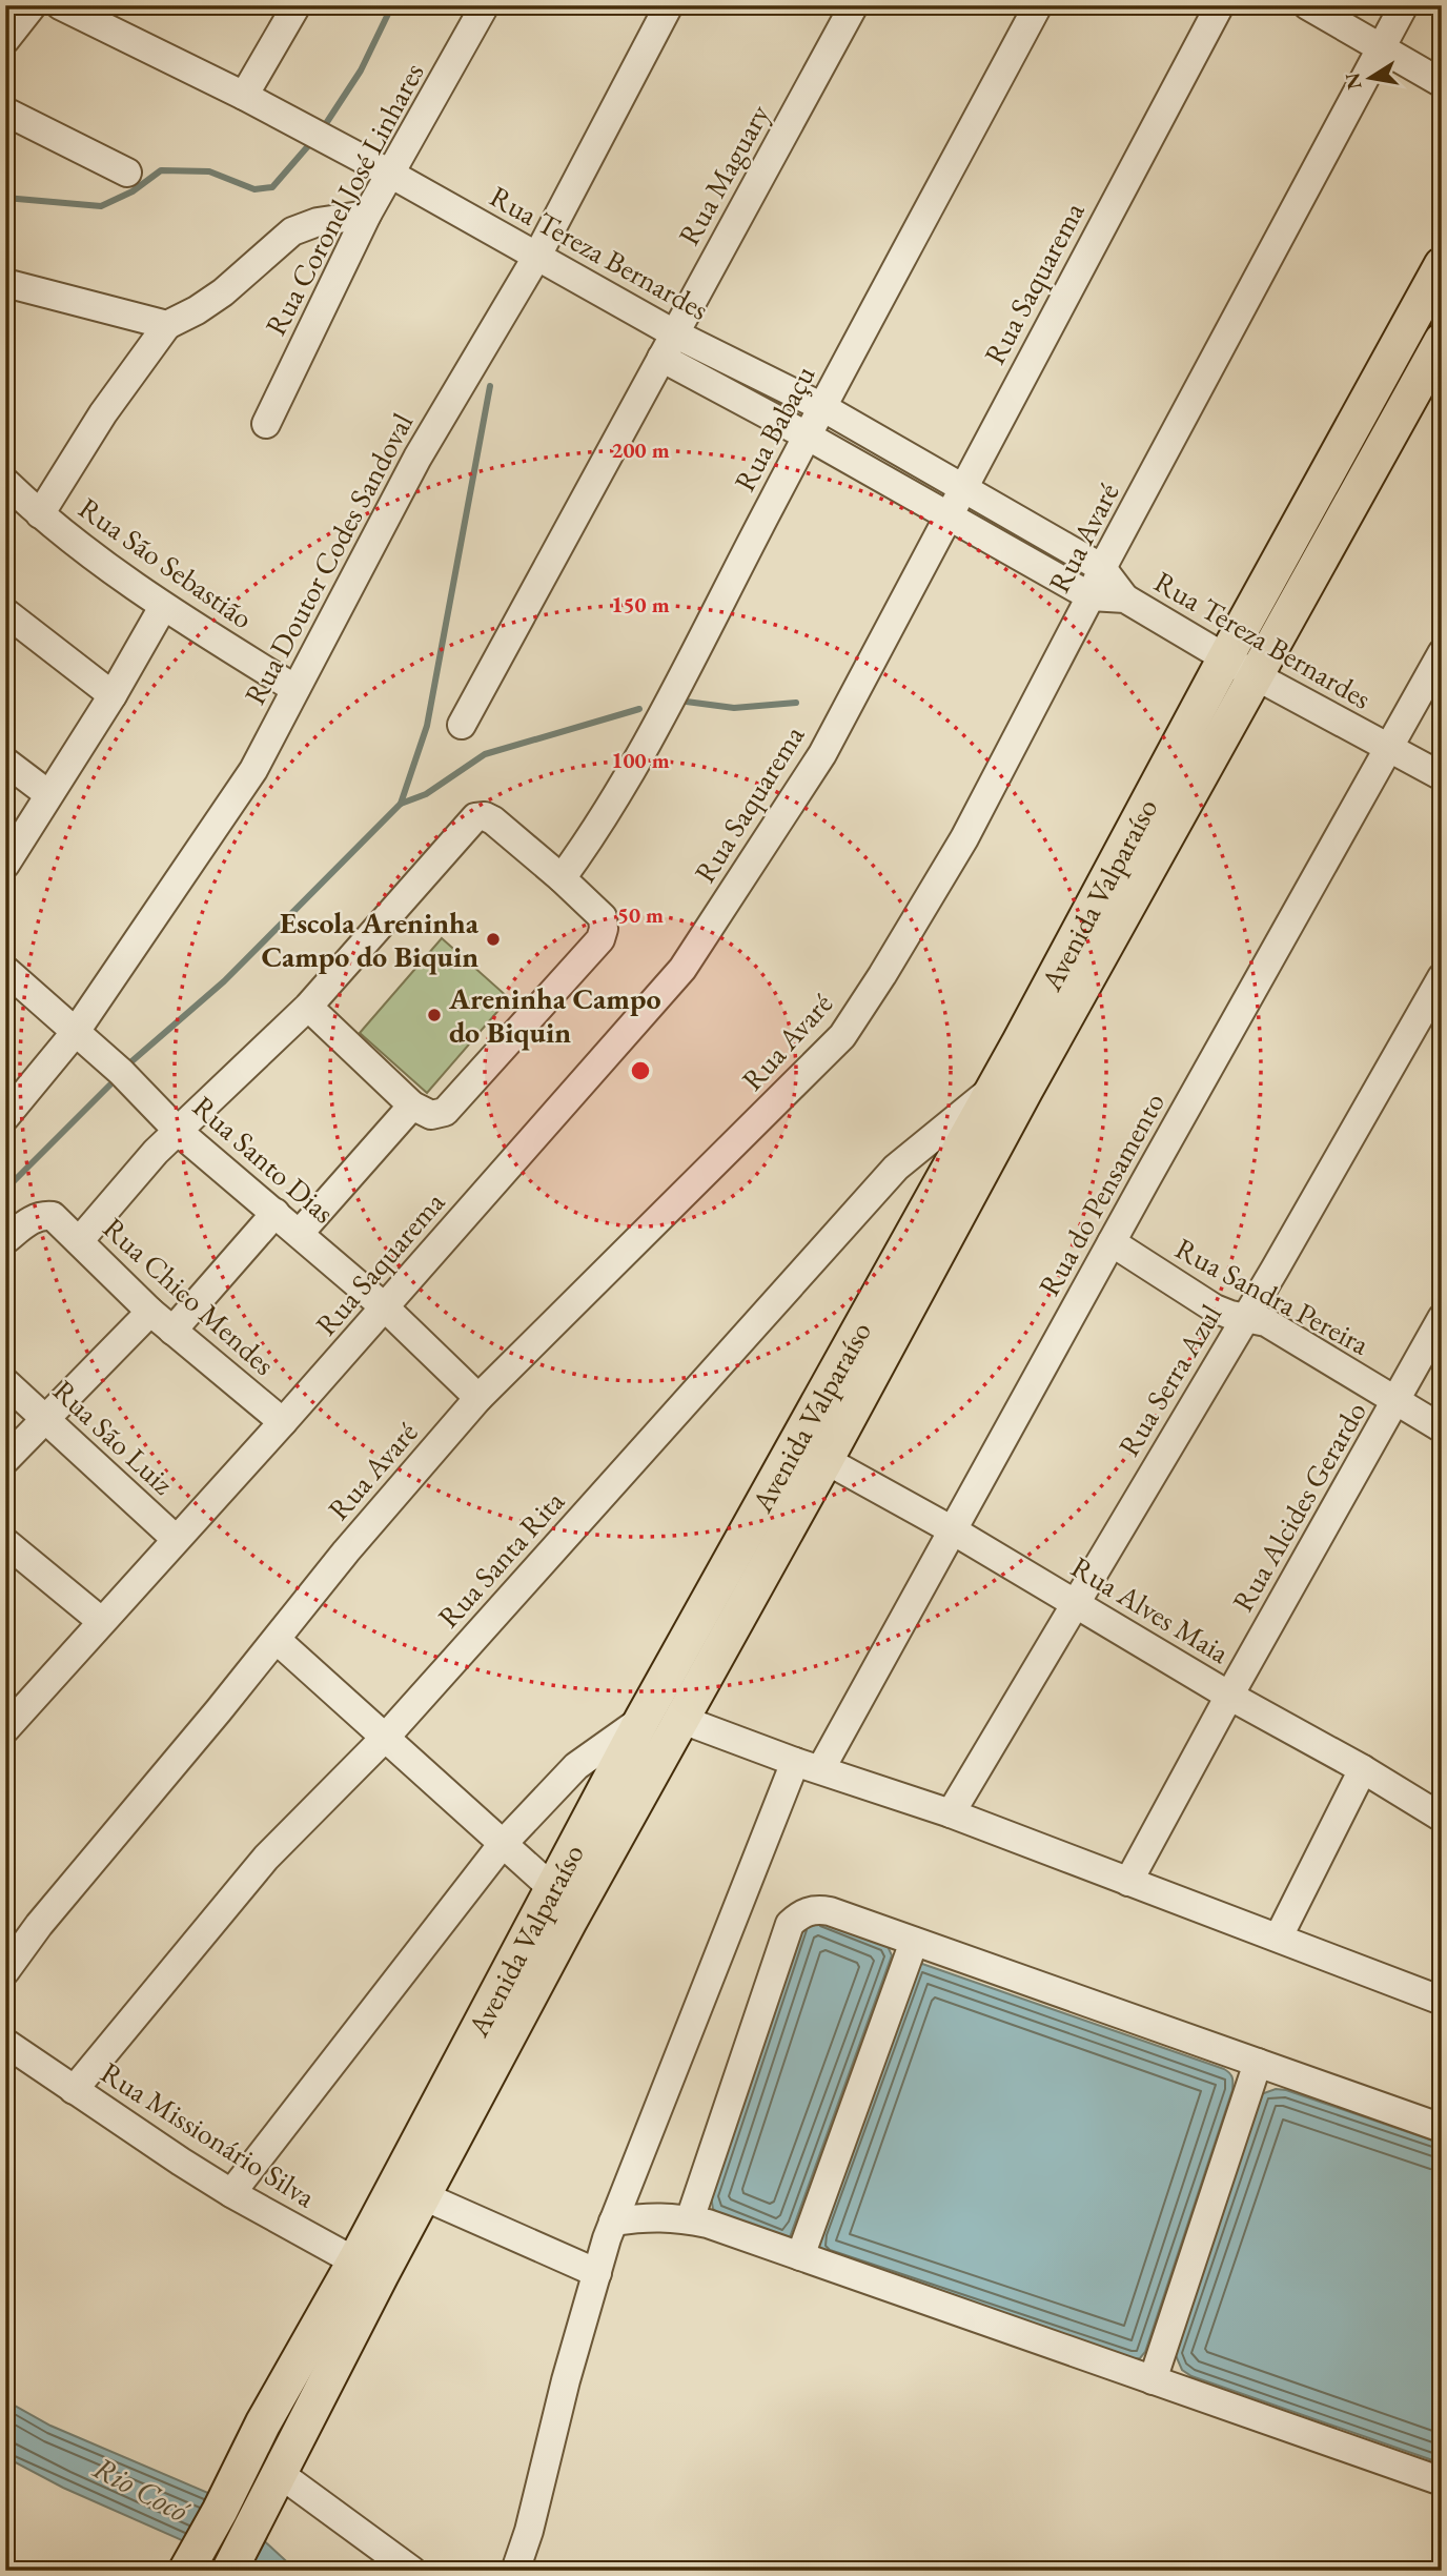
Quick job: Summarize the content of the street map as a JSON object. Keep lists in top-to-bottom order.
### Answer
{
  "streets": {
    "main road": ["Avenida Valparaíso"],
    "street": [
      "Rua Maguary",
      "Rua Coronel José Linhares",
      "Rua Tereza Bernardes",
      "Rua Saquarema",
      "Rua Babaçu",
      "Rua Avaré",
      "Rua Doutor Codes Sandoval",
      "Rua São Sebastião",
      "Rua Santo Dias",
      "Rua do Pensamento",
      "Rua Chico Mendes",
      "Rua Sandra Pereira",
      "Rua Serra Azul",
      "Rua São Luiz",
      "Rua Alcides Gerardo",
      "Rua Santa Rita",
      "Rua Alves Maia",
      "Rua Missionário Silva"
    ]
  },
  "crossings": [
    ["Rua Maguary", "Rua Tereza Bernardes"],
    ["Rua Coronel José Linhares", "Rua Tereza Bernardes"],
    ["Rua Tereza Bernardes", "Rua Saquarema"],
    ["Rua Tereza Bernardes", "Rua Babaçu"],
    ["Rua Tereza Bernardes", "Rua Avaré"],
    ["Rua Tereza Bernardes", "Rua Doutor Codes Sandoval"],
    ["Rua Tereza Bernardes", "Avenida Valparaíso"],
    ["Rua Tereza Bernardes", "Rua do Pensamento"],
    ["Rua Saquarema", "Rua Santo Dias"],
    ["Rua Saquarema", "Rua Chico Mendes"],
    ["Rua Saquarema", "Rua São Luiz"],
    ["Rua Avaré", "Rua Santo Dias"],
    ["Rua Doutor Codes Sandoval", "Rua São Sebastião"],
    ["Rua Doutor Codes Sandoval", "Rua Santo Dias"],
    ["Avenida Valparaíso", "Rua Santa Rita"],
    ["Avenida Valparaíso", "Rua Alves Maia"],
    ["Avenida Valparaíso", "Rua Missionário Silva"],
    ["Rua do Pensamento", "Rua Sandra Pereira"],
    ["Rua do Pensamento", "Rua Alves Maia"],
    ["Rua Sandra Pereira", "Rua Serra Azul"],
    ["Rua Sandra Pereira", "Rua Alcides Gerardo"],
    ["Rua Serra Azul", "Rua Alves Maia"],
    ["Rua Alcides Gerardo", "Rua Alves Maia"],
    ["Rua Santa Rita", "Rua Missionário Silva"]
  ],
  "water": ["Rio Cocó"],
  "places": ["Escola Areninha Campo do Biquin", "Areninha Campo do Biquin"],
  "north": "left",
  "rings": [
    "200 m",
    "150 m",
    "100 m",
    "50 m"
  ]
}
